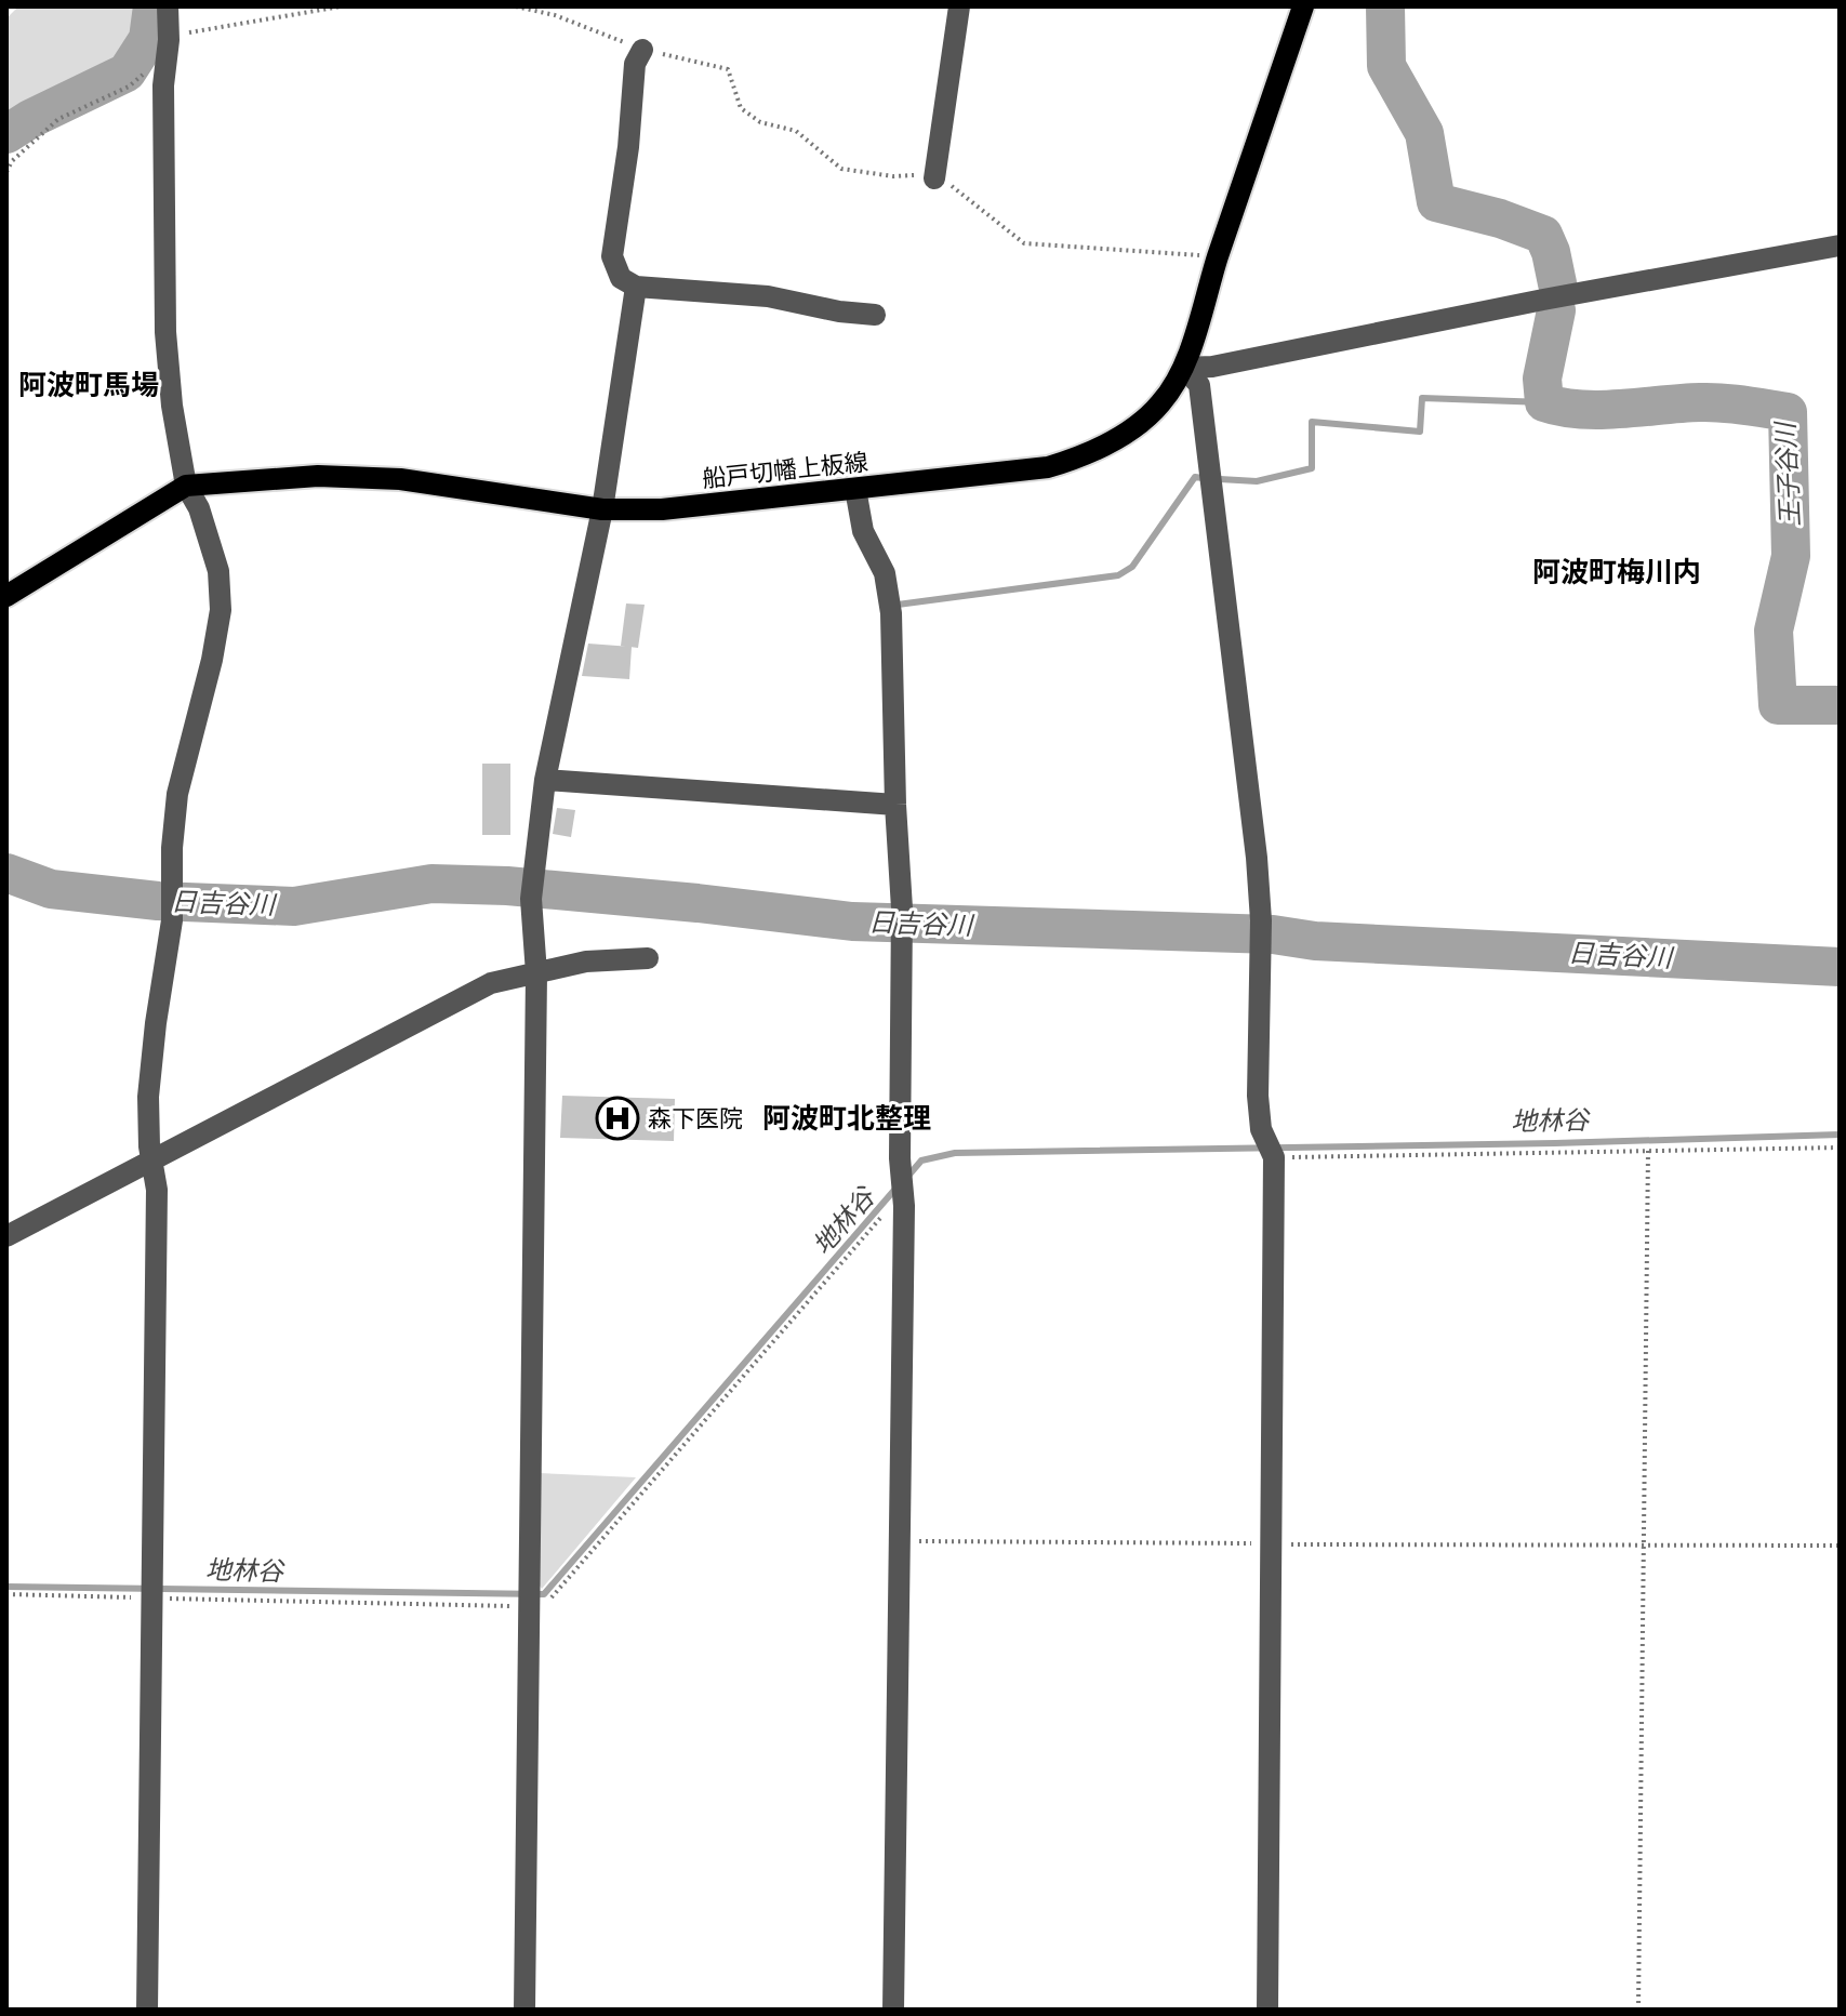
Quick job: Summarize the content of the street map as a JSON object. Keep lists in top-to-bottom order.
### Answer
{
  "streets": {
    "main road": ["船戸切幡上板線"]
  },
  "districts": ["阿波町馬場", "阿波町梅川内", "阿波町北整理"],
  "water": ["王子谷川", "日吉谷川", "地林谷"],
  "places": {
    "hospital": ["森下医院"]
  }
}
